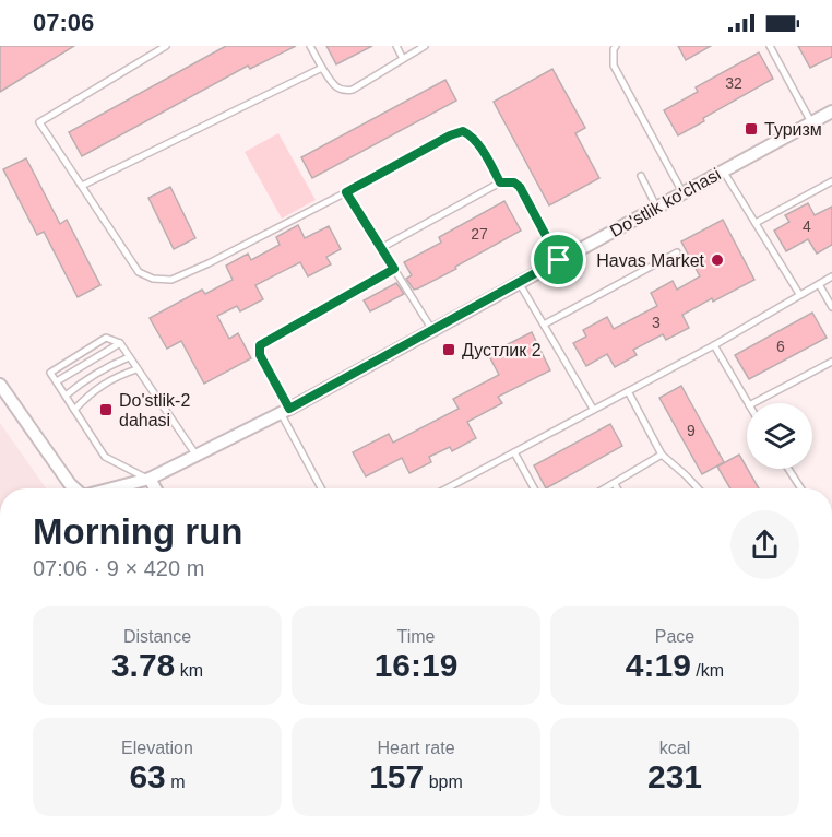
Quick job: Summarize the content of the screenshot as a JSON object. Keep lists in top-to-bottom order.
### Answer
{
  "streets": {
    "street": ["Do'stlik ko'chasi"]
  },
  "places": {
    "transit": ["Туризм", "Дустлик 2", "Do'stlik-2 dahasi"],
    "other": ["Havas Market"]
  },
  "house_numbers": [
    "32",
    "4",
    "27",
    "3",
    "6",
    "9"
  ],
  "page": {
    "status": "07:06",
    "heading": ["Morning run", "07:06 · 9 × 420 m"],
    "stats": [
      ["Distance", "3.78 km"],
      ["Time", "16:19"],
      ["Pace", "4:19 /km"],
      ["Elevation", "63 m"],
      ["Heart rate", "157 bpm"],
      ["kcal", "231"]
    ]
  }
}
